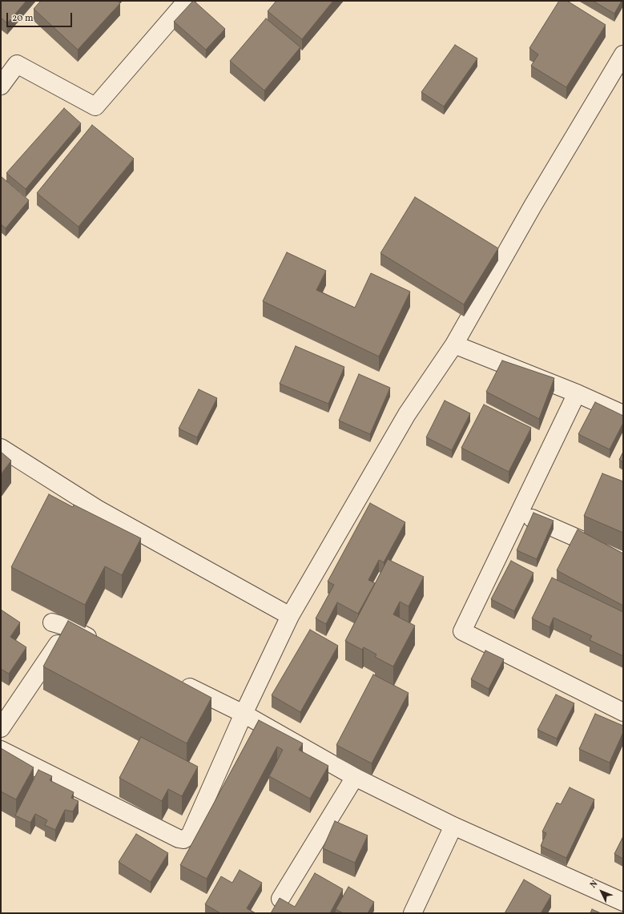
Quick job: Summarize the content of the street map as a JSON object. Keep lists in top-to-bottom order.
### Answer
{
  "scale_bar": "20 m",
  "north": "top left"
}
